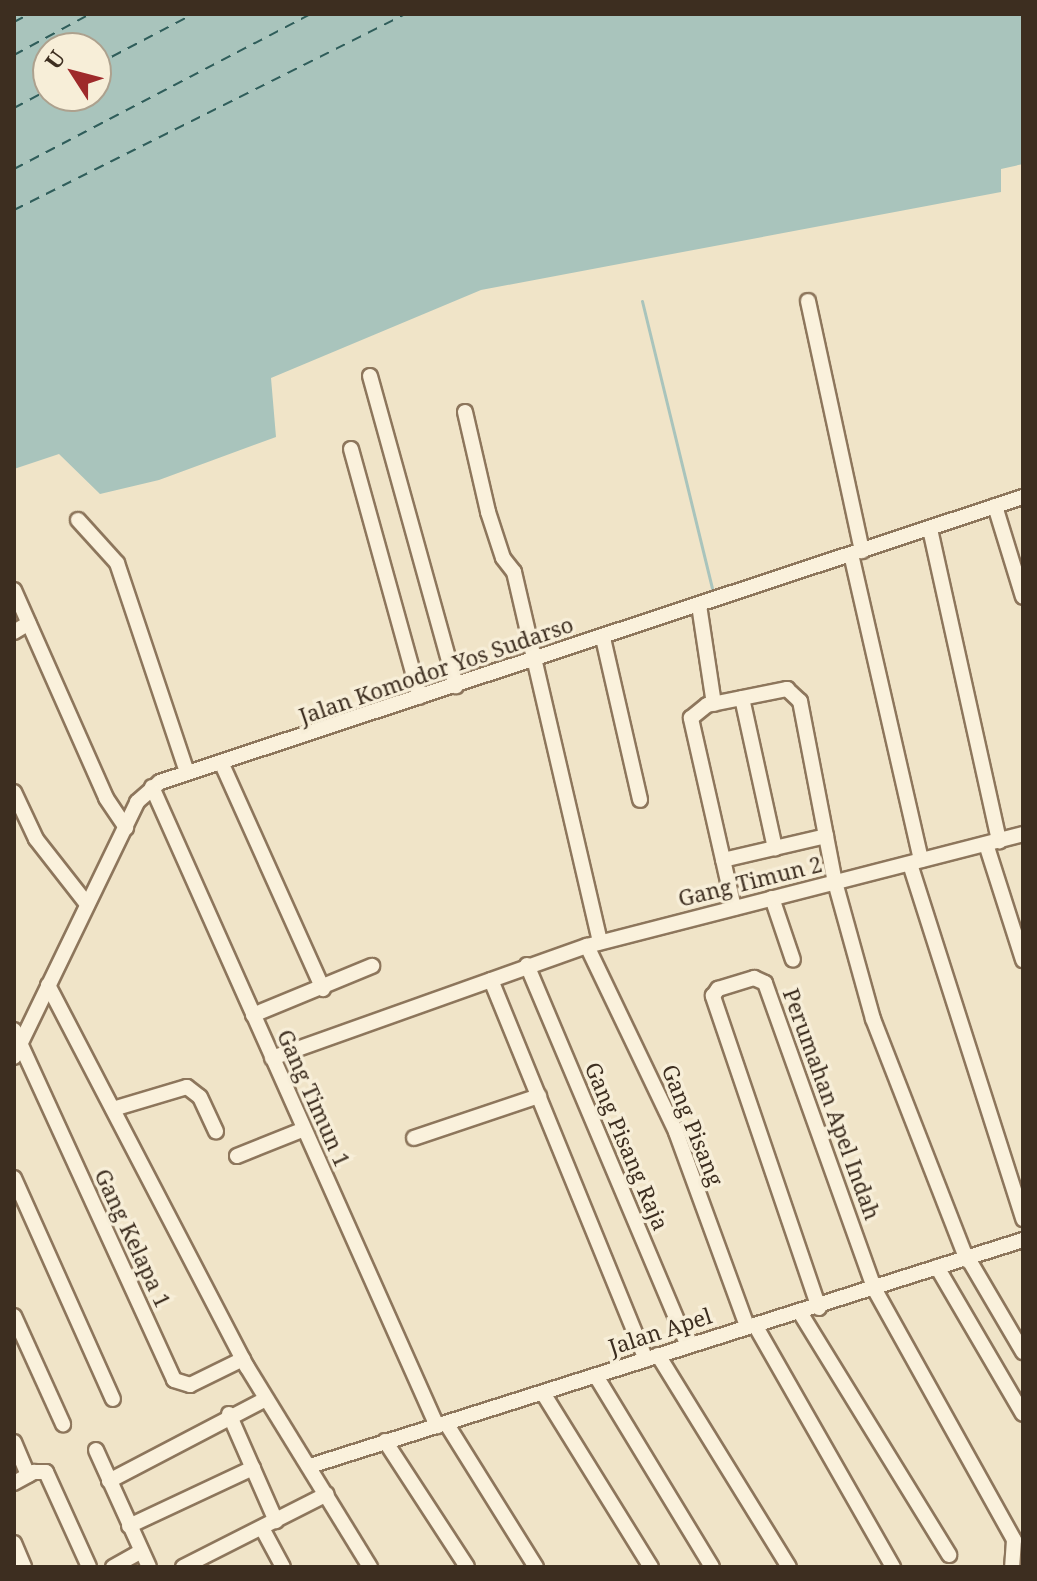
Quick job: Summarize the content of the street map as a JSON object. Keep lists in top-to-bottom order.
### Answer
{
  "streets": {
    "street": [
      "Jalan Komodor Yos Sudarso",
      "Gang Timun 2",
      "Gang Timun 1",
      "Perumahan Apel Indah",
      "Gang Pisang",
      "Gang Pisang Raja",
      "Gang Kelapa 1",
      "Jalan Apel"
    ]
  },
  "crossings": [
    ["Jalan Komodor Yos Sudarso", "Gang Timun 1"],
    ["Jalan Komodor Yos Sudarso", "Gang Pisang"],
    ["Gang Timun 2", "Gang Timun 1"],
    ["Gang Timun 2", "Gang Pisang"],
    ["Gang Timun 2", "Gang Pisang Raja"],
    ["Gang Timun 1", "Jalan Apel"],
    ["Perumahan Apel Indah", "Jalan Apel"],
    ["Gang Pisang", "Jalan Apel"],
    ["Gang Pisang Raja", "Jalan Apel"]
  ],
  "north": "top left"
}
